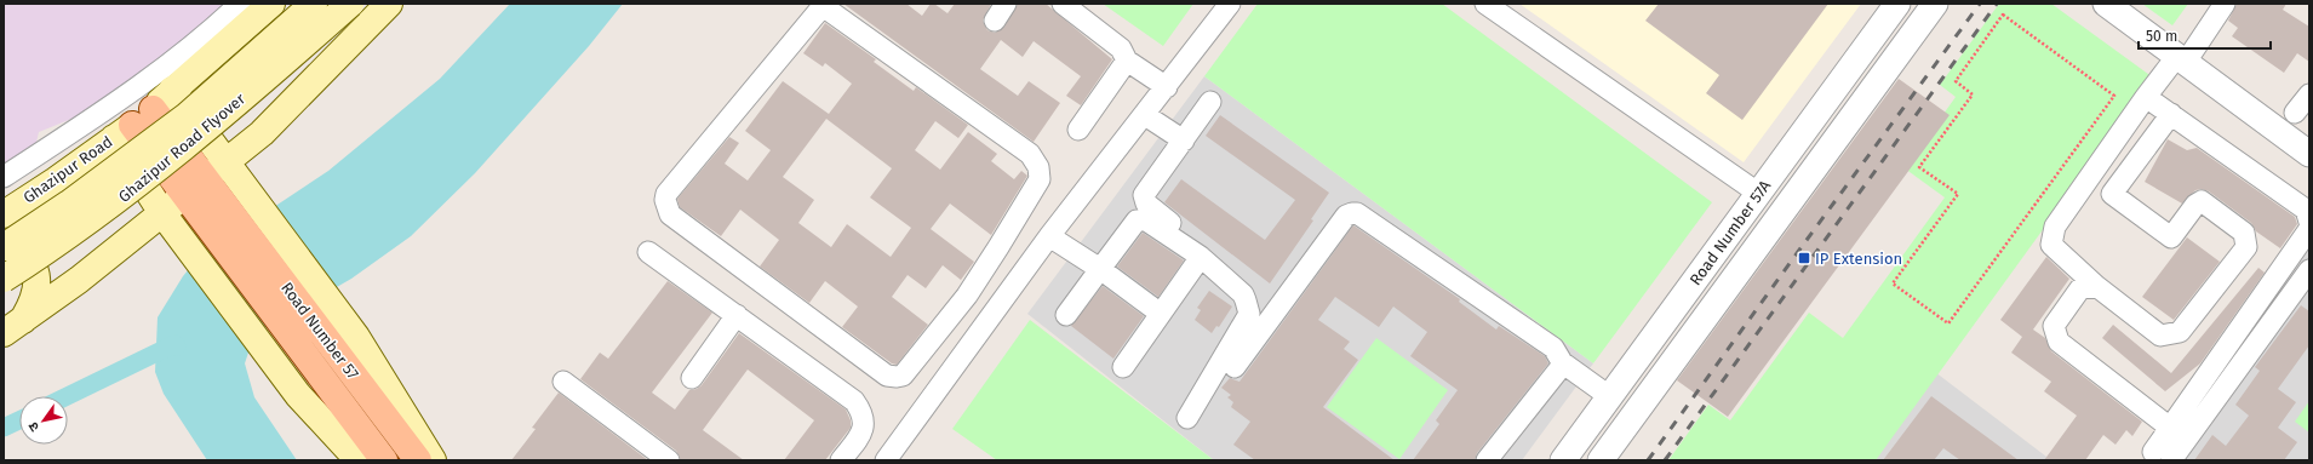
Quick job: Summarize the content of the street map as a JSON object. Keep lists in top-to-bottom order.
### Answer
{
  "streets": {
    "main road": ["Ghazipur Road Flyover", "Ghazipur Road", "Road Number 57"],
    "street": ["Road Number 57A"]
  },
  "places": {
    "transit": ["IP Extension"]
  },
  "scale_bar": "50 m",
  "north": "bottom left"
}
